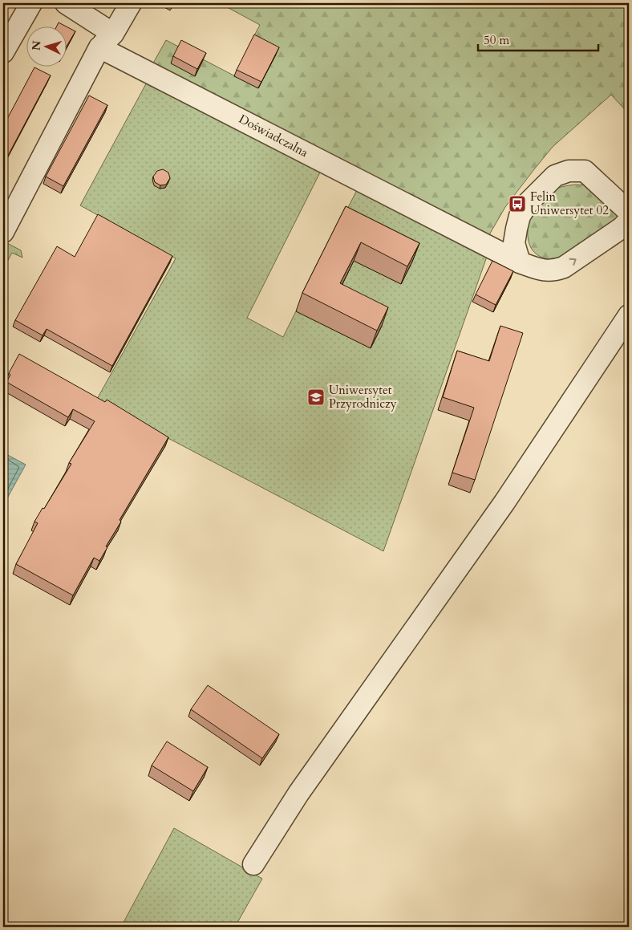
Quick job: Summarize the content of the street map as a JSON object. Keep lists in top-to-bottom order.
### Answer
{
  "streets": {
    "street": ["Doświadczalna"]
  },
  "places": {
    "bus stop": ["Felin Uniwersytet 02"],
    "school or university": ["Uniwersytet Przyrodniczy"]
  },
  "scale_bar": "50 m",
  "north": "left"
}
